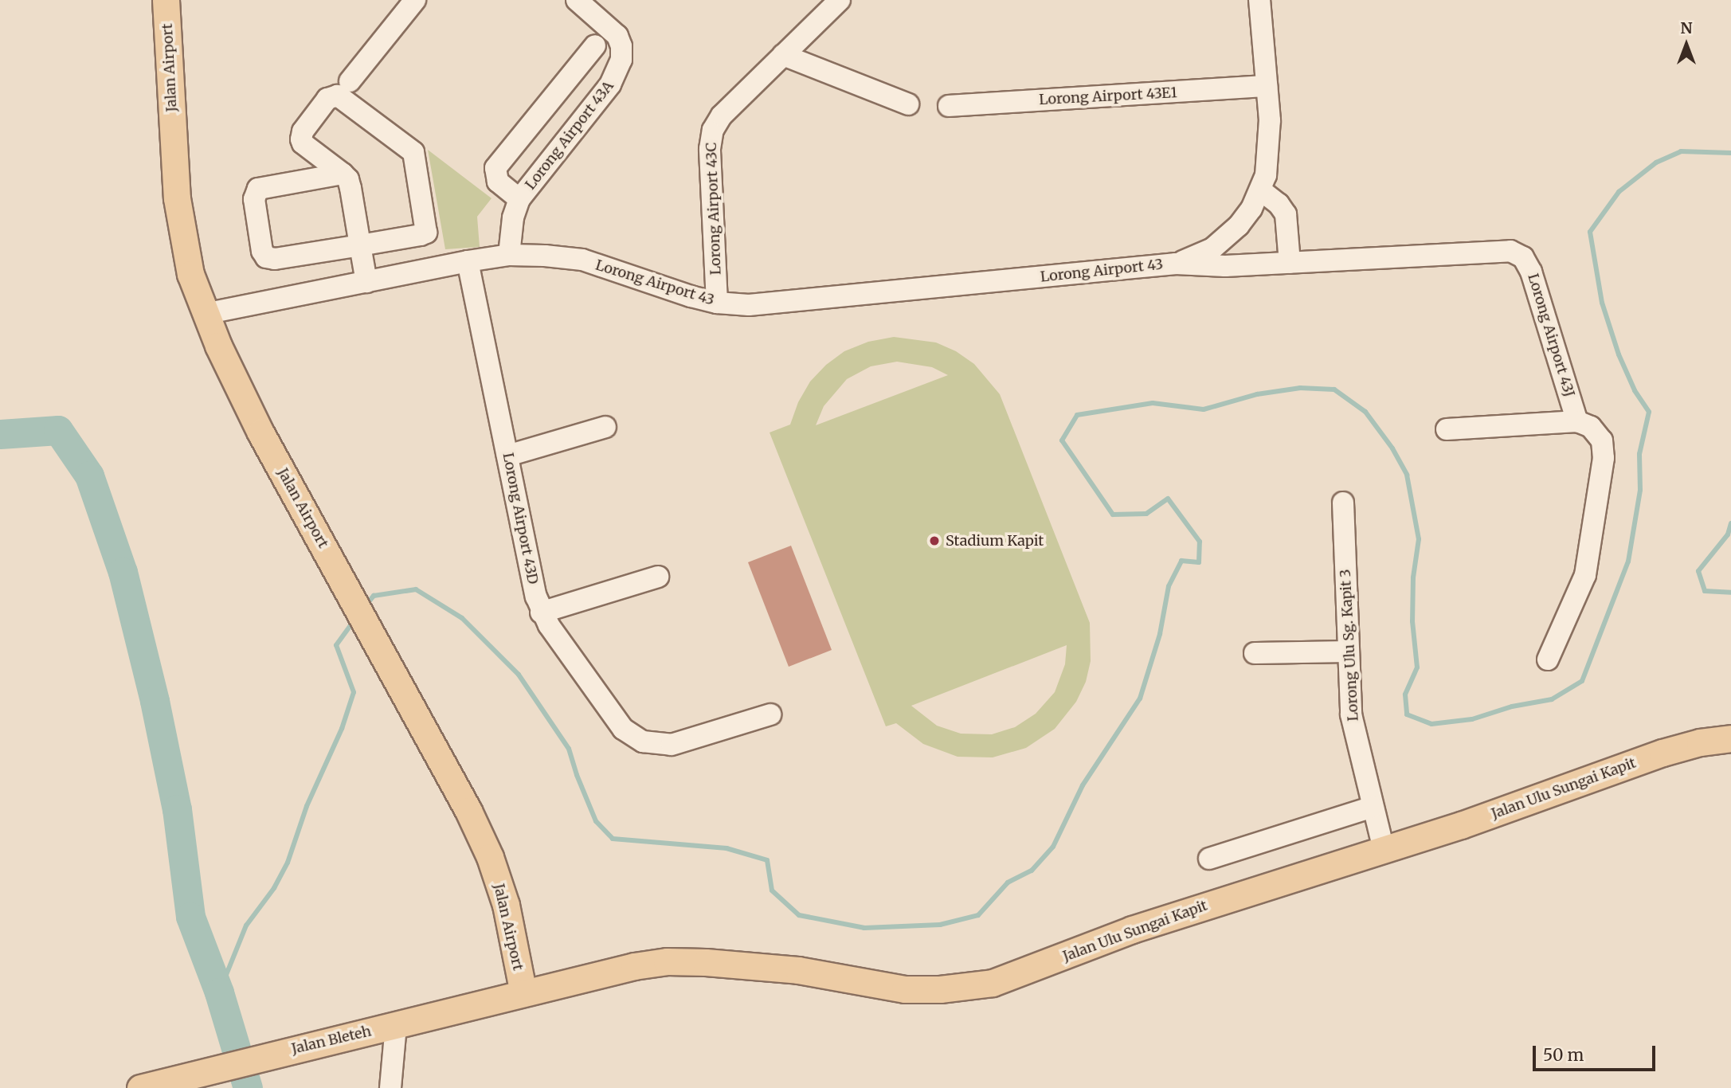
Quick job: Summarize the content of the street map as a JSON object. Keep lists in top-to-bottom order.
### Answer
{
  "streets": {
    "main road": ["Jalan Airport", "Jalan Ulu Sungai Kapit", "Jalan Bleteh"],
    "street": [
      "Lorong Airport 43E1",
      "Lorong Airport 43A",
      "Lorong Airport 43C",
      "Lorong Airport 43",
      "Lorong Airport 43J",
      "Lorong Airport 43D",
      "Lorong Ulu Sg. Kapit 3"
    ]
  },
  "crossings": [
    ["Jalan Airport", "Lorong Airport 43"],
    ["Jalan Airport", "Jalan Ulu Sungai Kapit"],
    ["Jalan Airport", "Jalan Bleteh"],
    ["Lorong Airport 43A", "Lorong Airport 43"],
    ["Lorong Airport 43C", "Lorong Airport 43"],
    ["Lorong Airport 43", "Lorong Airport 43D"],
    ["Lorong Ulu Sg. Kapit 3", "Jalan Ulu Sungai Kapit"],
    ["Jalan Ulu Sungai Kapit", "Jalan Bleteh"]
  ],
  "places": ["Stadium Kapit"],
  "scale_bar": "50 m",
  "north": "top"
}
